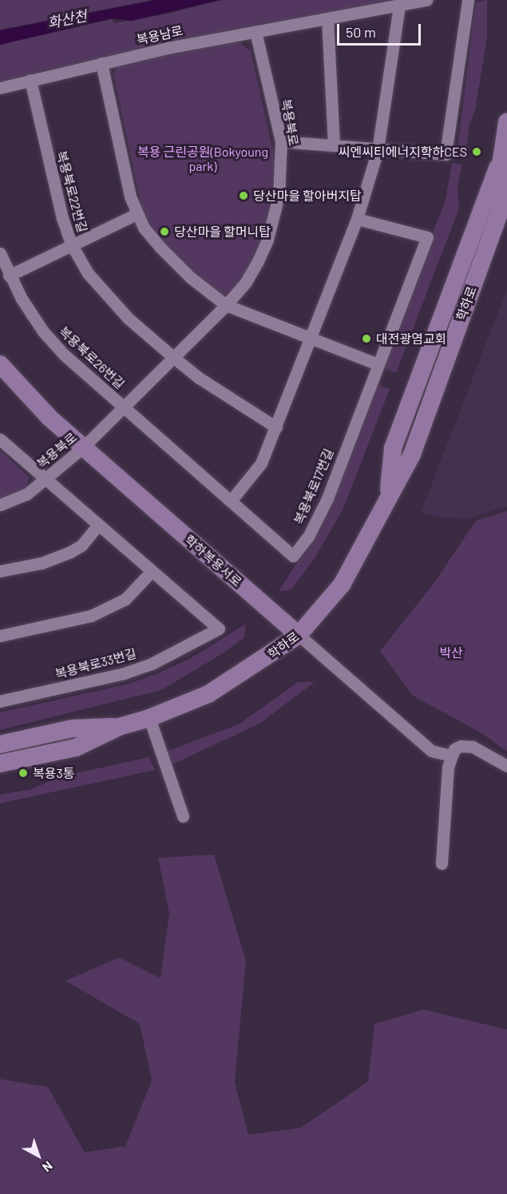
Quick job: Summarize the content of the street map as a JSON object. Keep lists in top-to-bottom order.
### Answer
{
  "streets": {
    "street": [
      "복용남로",
      "복용북로",
      "복용북로22번길",
      "학하로",
      "복용북로26번길",
      "복용북로17번길",
      "학하복용서로",
      "복용북로33번길"
    ]
  },
  "crossings": [
    ["복용남로", "복용북로"],
    ["복용남로", "복용북로22번길"],
    ["복용북로", "복용북로22번길"],
    ["복용북로", "복용북로26번길"],
    ["복용북로", "학하복용서로"],
    ["복용북로", "복용북로33번길"],
    ["학하로", "학하복용서로"]
  ],
  "water": ["화산천"],
  "parks": ["복용 근린공원(Bokyoung park)", "박산"],
  "places": [
    "씨엔씨티에너지학하CES",
    "당산마을 할아버지탑",
    "당산마을 할머니탑",
    "대전광염교회",
    "복용3통"
  ],
  "scale_bar": "50 m",
  "north": "bottom right"
}
